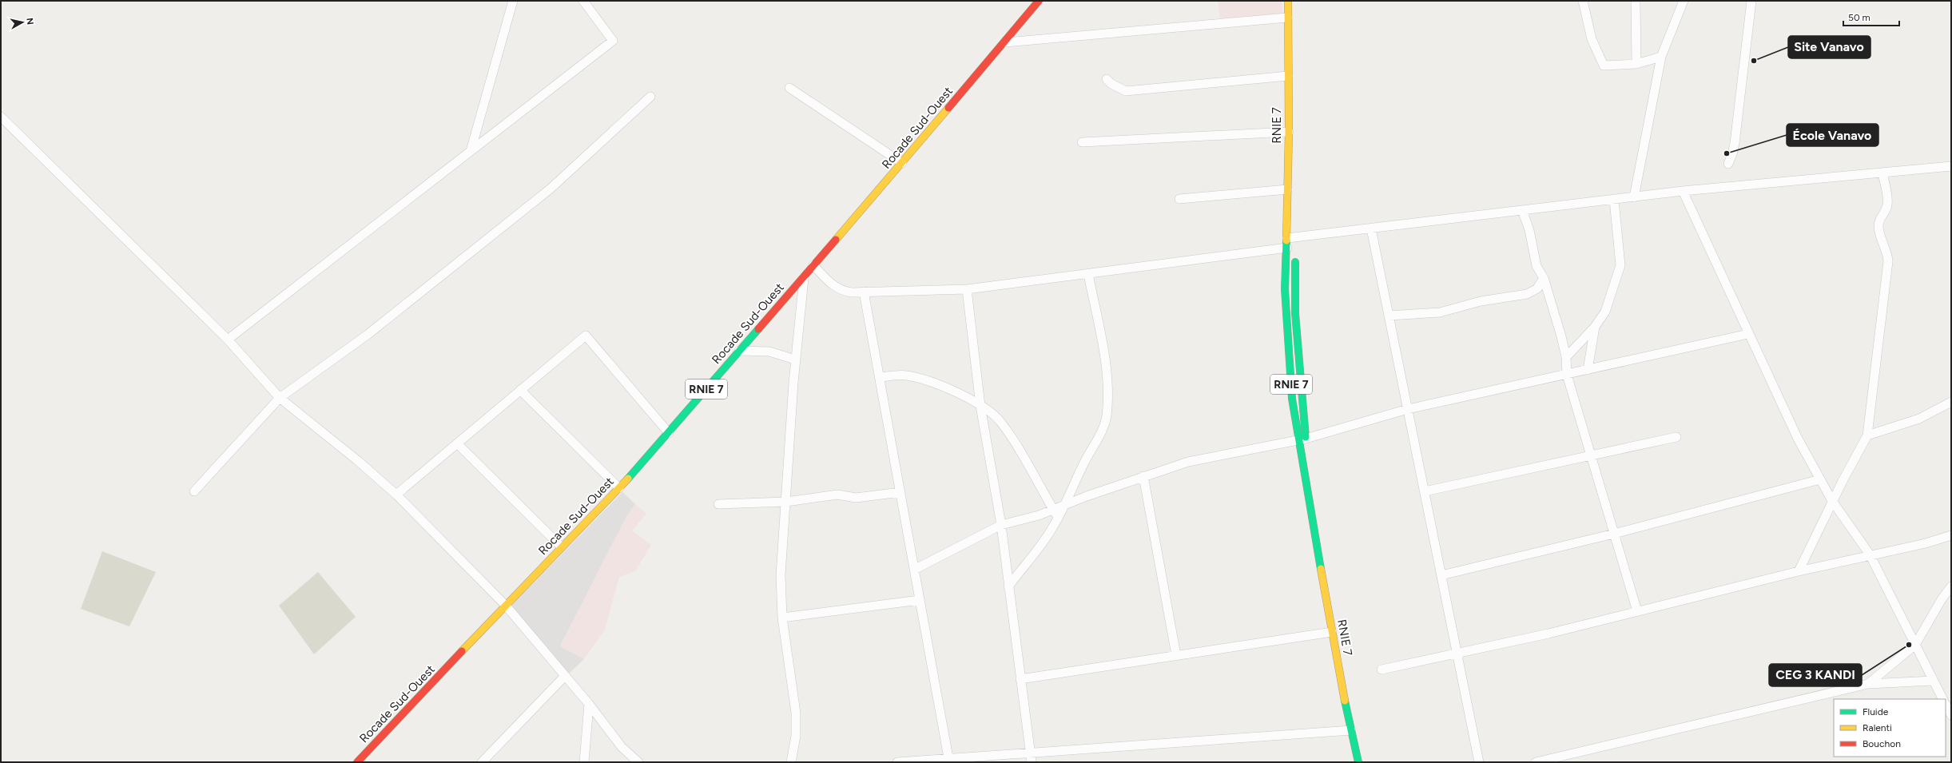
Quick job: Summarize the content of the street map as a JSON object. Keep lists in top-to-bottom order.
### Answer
{
  "streets": {
    "main road": ["RNIE 7", "Rocade Sud-Ouest"]
  },
  "places": ["Site Vanavo", "École Vanavo", "CEG 3 KANDI"],
  "legend": ["Fluide", "Ralenti", "Bouchon"],
  "scale_bar": "50 m",
  "north": "right"
}
